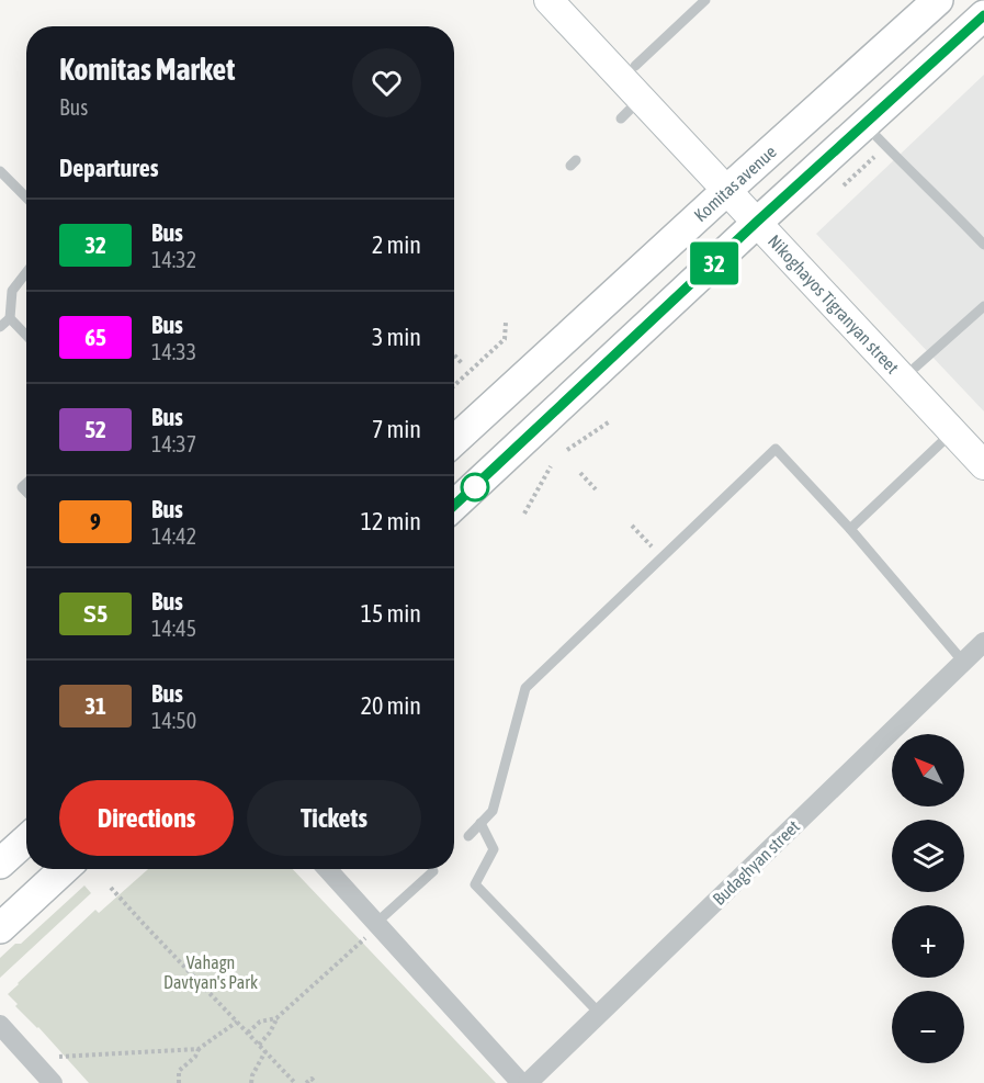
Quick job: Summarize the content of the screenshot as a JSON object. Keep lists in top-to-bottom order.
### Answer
{
  "streets": {
    "main road": ["Komitas avenue"],
    "street": ["Nikoghayos Tigranyan street", "Budaghyan street"]
  },
  "crossings": [
    ["Komitas avenue", "Nikoghayos Tigranyan street"]
  ],
  "parks": ["Vahagn Davtyan's Park"],
  "lines": ["bus line 32"],
  "north": "top left",
  "page": {
    "on_map": "32",
    "heading": [
      ["Komitas Market", "Bus"],
      "Departures"
    ],
    "list": [
      {
        "mark": "32",
        "name": "Bus",
        "note": "14:32",
        "value": "2 min"
      },
      {
        "mark": "65",
        "name": "Bus",
        "note": "14:33",
        "value": "3 min"
      },
      {
        "mark": "52",
        "name": "Bus",
        "note": "14:37",
        "value": "7 min"
      },
      {
        "mark": "9",
        "name": "Bus",
        "note": "14:42",
        "value": "12 min"
      },
      {
        "mark": "Տ5",
        "name": "Bus",
        "note": "14:45",
        "value": "15 min"
      },
      {
        "mark": "31",
        "name": "Bus",
        "note": "14:50",
        "value": "20 min"
      }
    ],
    "map_buttons": ["+", "−"],
    "buttons": ["Directions", "Tickets"]
  }
}
